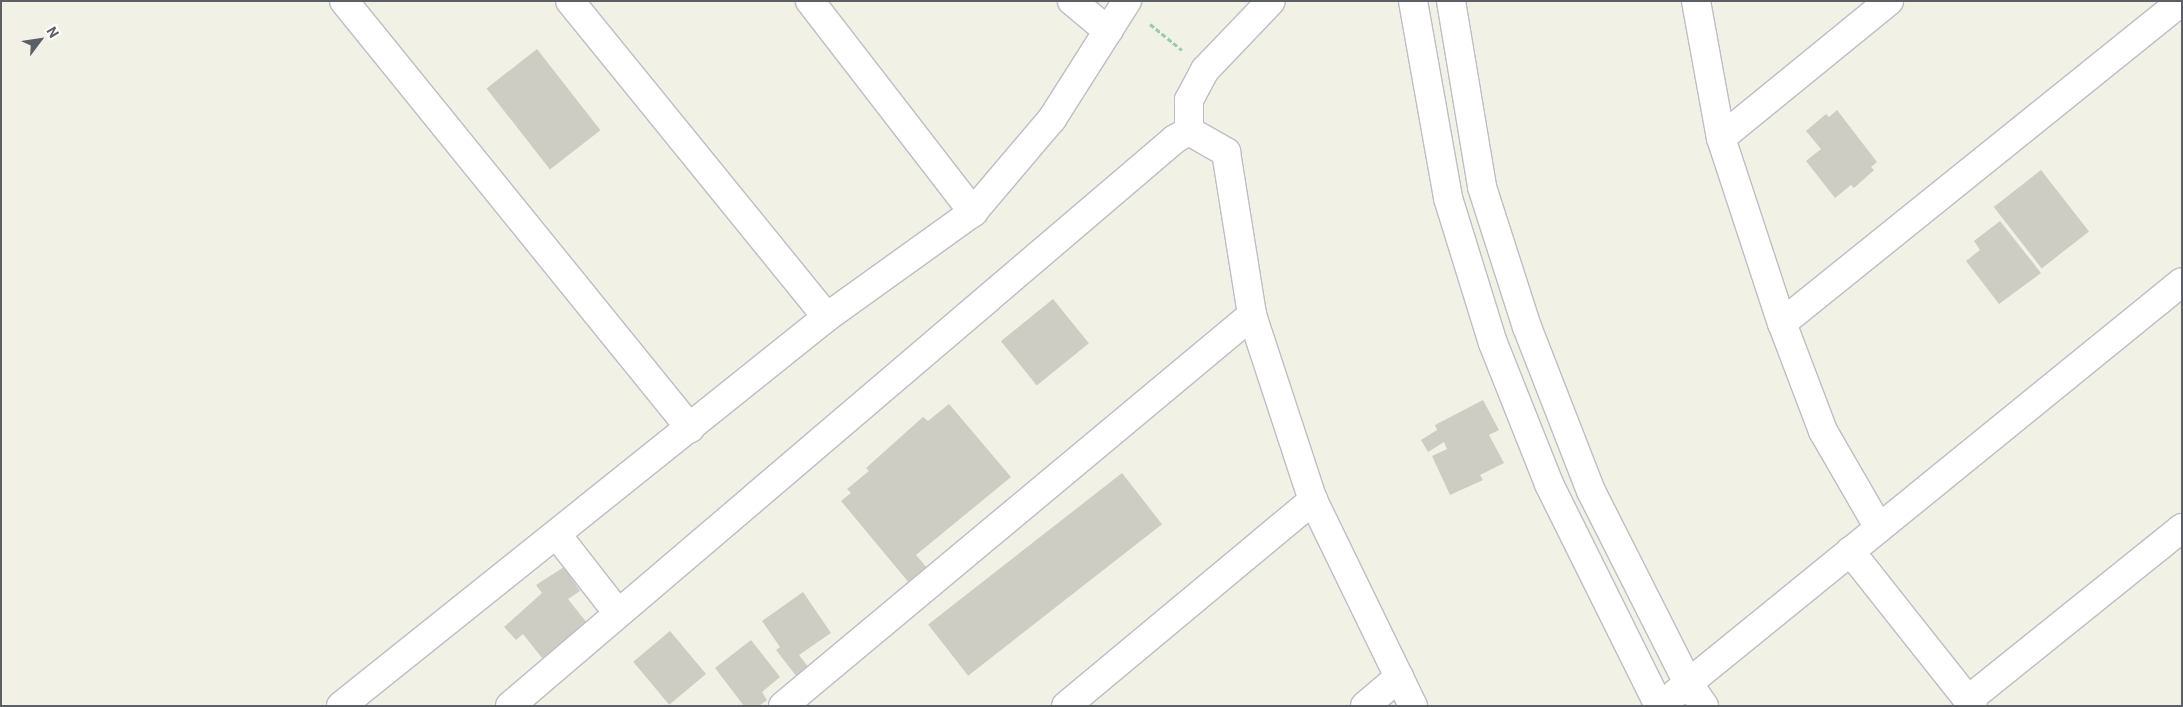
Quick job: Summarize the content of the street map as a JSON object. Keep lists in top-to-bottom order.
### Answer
{
  "north": "top right"
}
